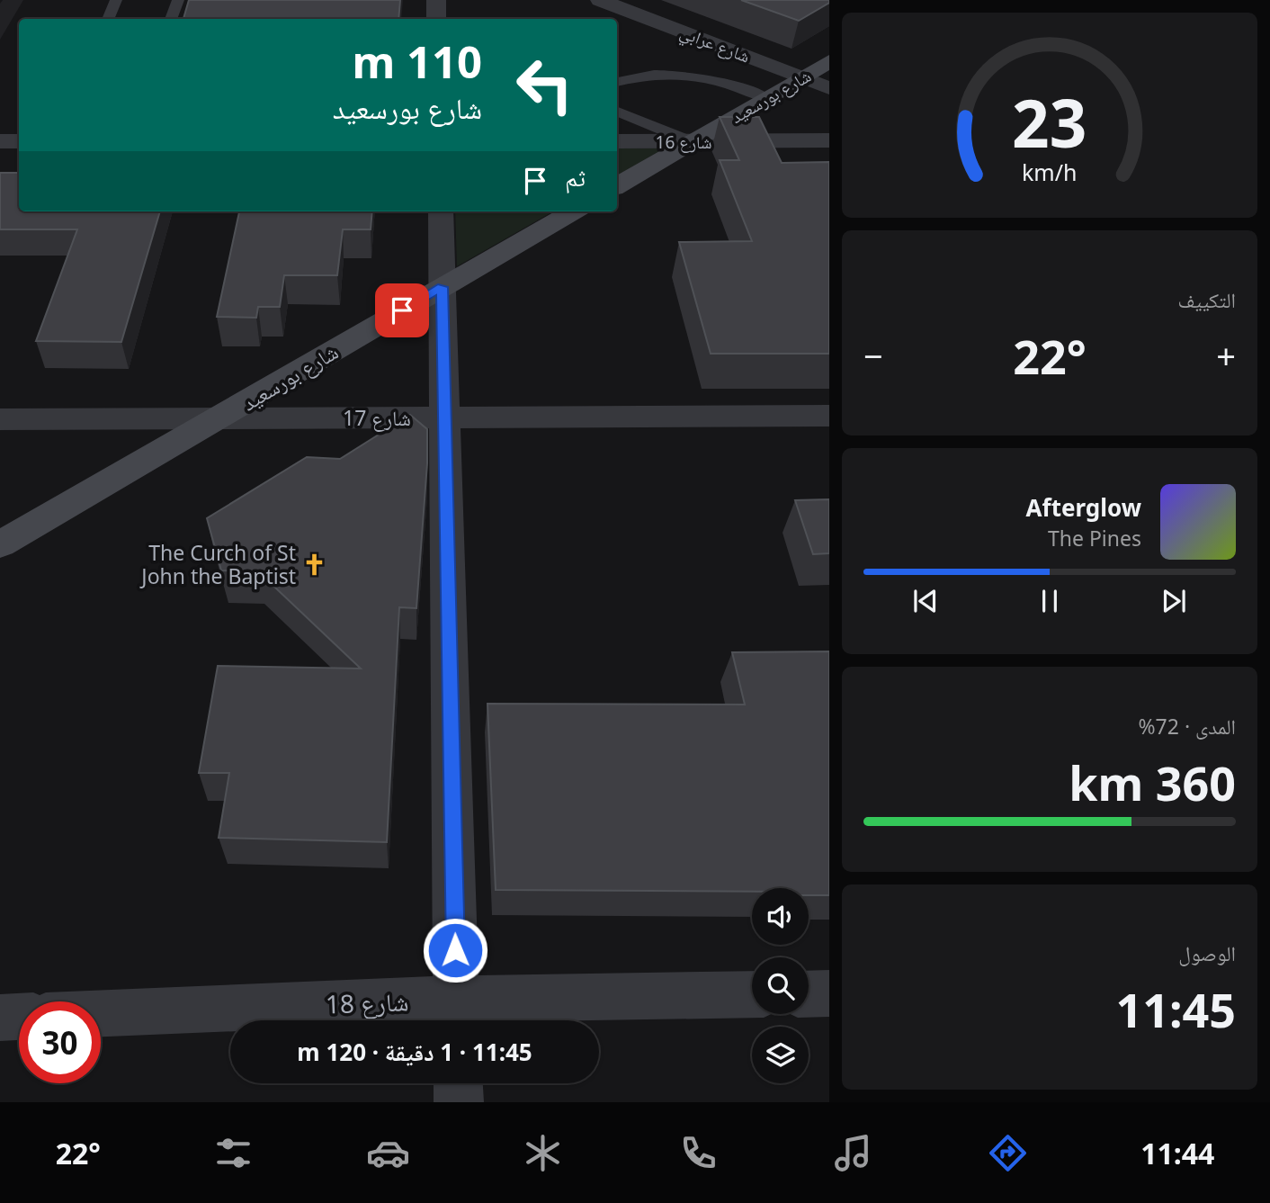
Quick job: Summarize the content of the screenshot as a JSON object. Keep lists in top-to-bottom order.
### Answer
{
  "streets": {
    "main road": ["شارع بورسعيد"],
    "street": [
      "شارع عرابي",
      "شارع 16",
      "شارع 17",
      "شارع 18"
    ]
  },
  "crossings": [
    ["شارع عرابي", "شارع بورسعيد"],
    ["شارع بورسعيد", "شارع 16"],
    ["شارع بورسعيد", "شارع 17"]
  ],
  "places": {
    "church": ["The Curch of St John the Baptist"]
  },
  "page": {
    "turn": ["110 m", "شارع بورسعيد"],
    "then": "ثم",
    "tile": [
      "التكييف",
      ["المدى · 72%", "360 km"],
      ["الوصول", "11:45"]
    ],
    "heat": ["−", "22°", "+"],
    "song": ["Afterglow", "The Pines"],
    "limit": "30",
    "trip": "11:45 · 1 دقيقة · 120 m",
    "tabs": ["11:44", "22°"],
    "gauge": ["23", "km/h"]
  }
}
